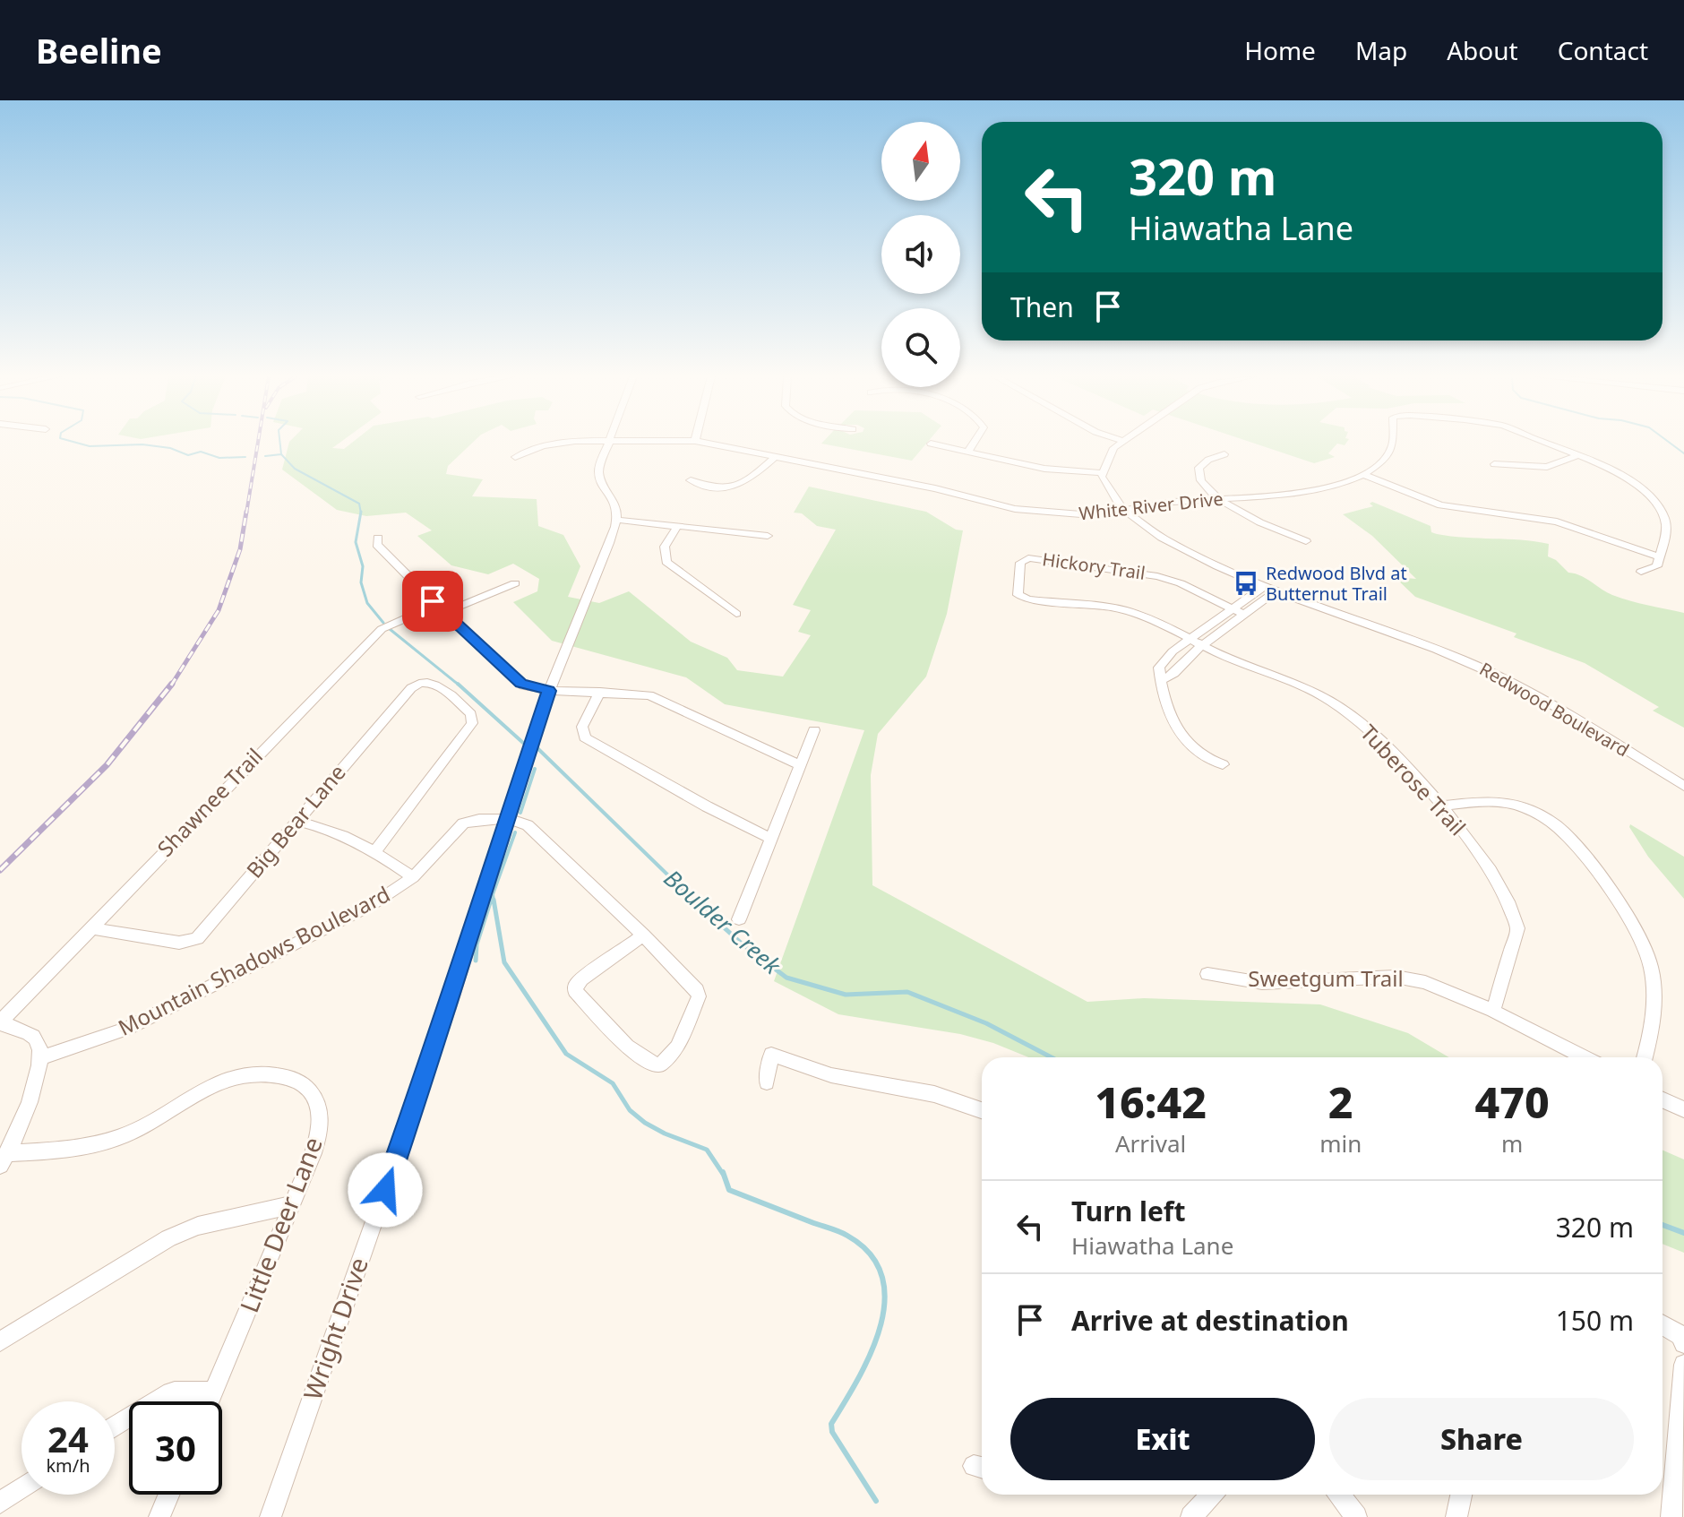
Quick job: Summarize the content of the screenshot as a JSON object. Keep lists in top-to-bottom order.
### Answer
{
  "streets": {
    "street": [
      "White River Drive",
      "Hickory Trail",
      "Redwood Boulevard",
      "Tuberose Trail",
      "Shawnee Trail",
      "Big Bear Lane",
      "Mountain Shadows Boulevard",
      "Sweetgum Trail",
      "Little Deer Lane",
      "Wright Drive"
    ]
  },
  "crossings": [
    ["White River Drive", "Redwood Boulevard"],
    ["Hickory Trail", "Tuberose Trail"],
    ["Tuberose Trail", "Sweetgum Trail"],
    ["Shawnee Trail", "Big Bear Lane"],
    ["Mountain Shadows Boulevard", "Wright Drive"]
  ],
  "water": ["Boulder Creek"],
  "places": {
    "bus stop": ["Redwood Blvd at Butternut Trail"]
  },
  "north": "top",
  "page": {
    "header": "Beeline",
    "nav": [
      "Home",
      "Map",
      "About",
      "Contact"
    ],
    "turn": ["320 m", "Hiawatha Lane"],
    "then": "Then",
    "eta": [
      "16:42",
      "Arrival",
      "2",
      "min",
      "470",
      "m"
    ],
    "list": [
      {
        "name": "Turn left",
        "note": "Hiawatha Lane",
        "value": "320 m"
      },
      {
        "name": "Arrive at destination",
        "value": "150 m"
      }
    ],
    "buttons": ["Exit", "Share"],
    "speed": "24 km/h",
    "limit": "30"
  }
}
